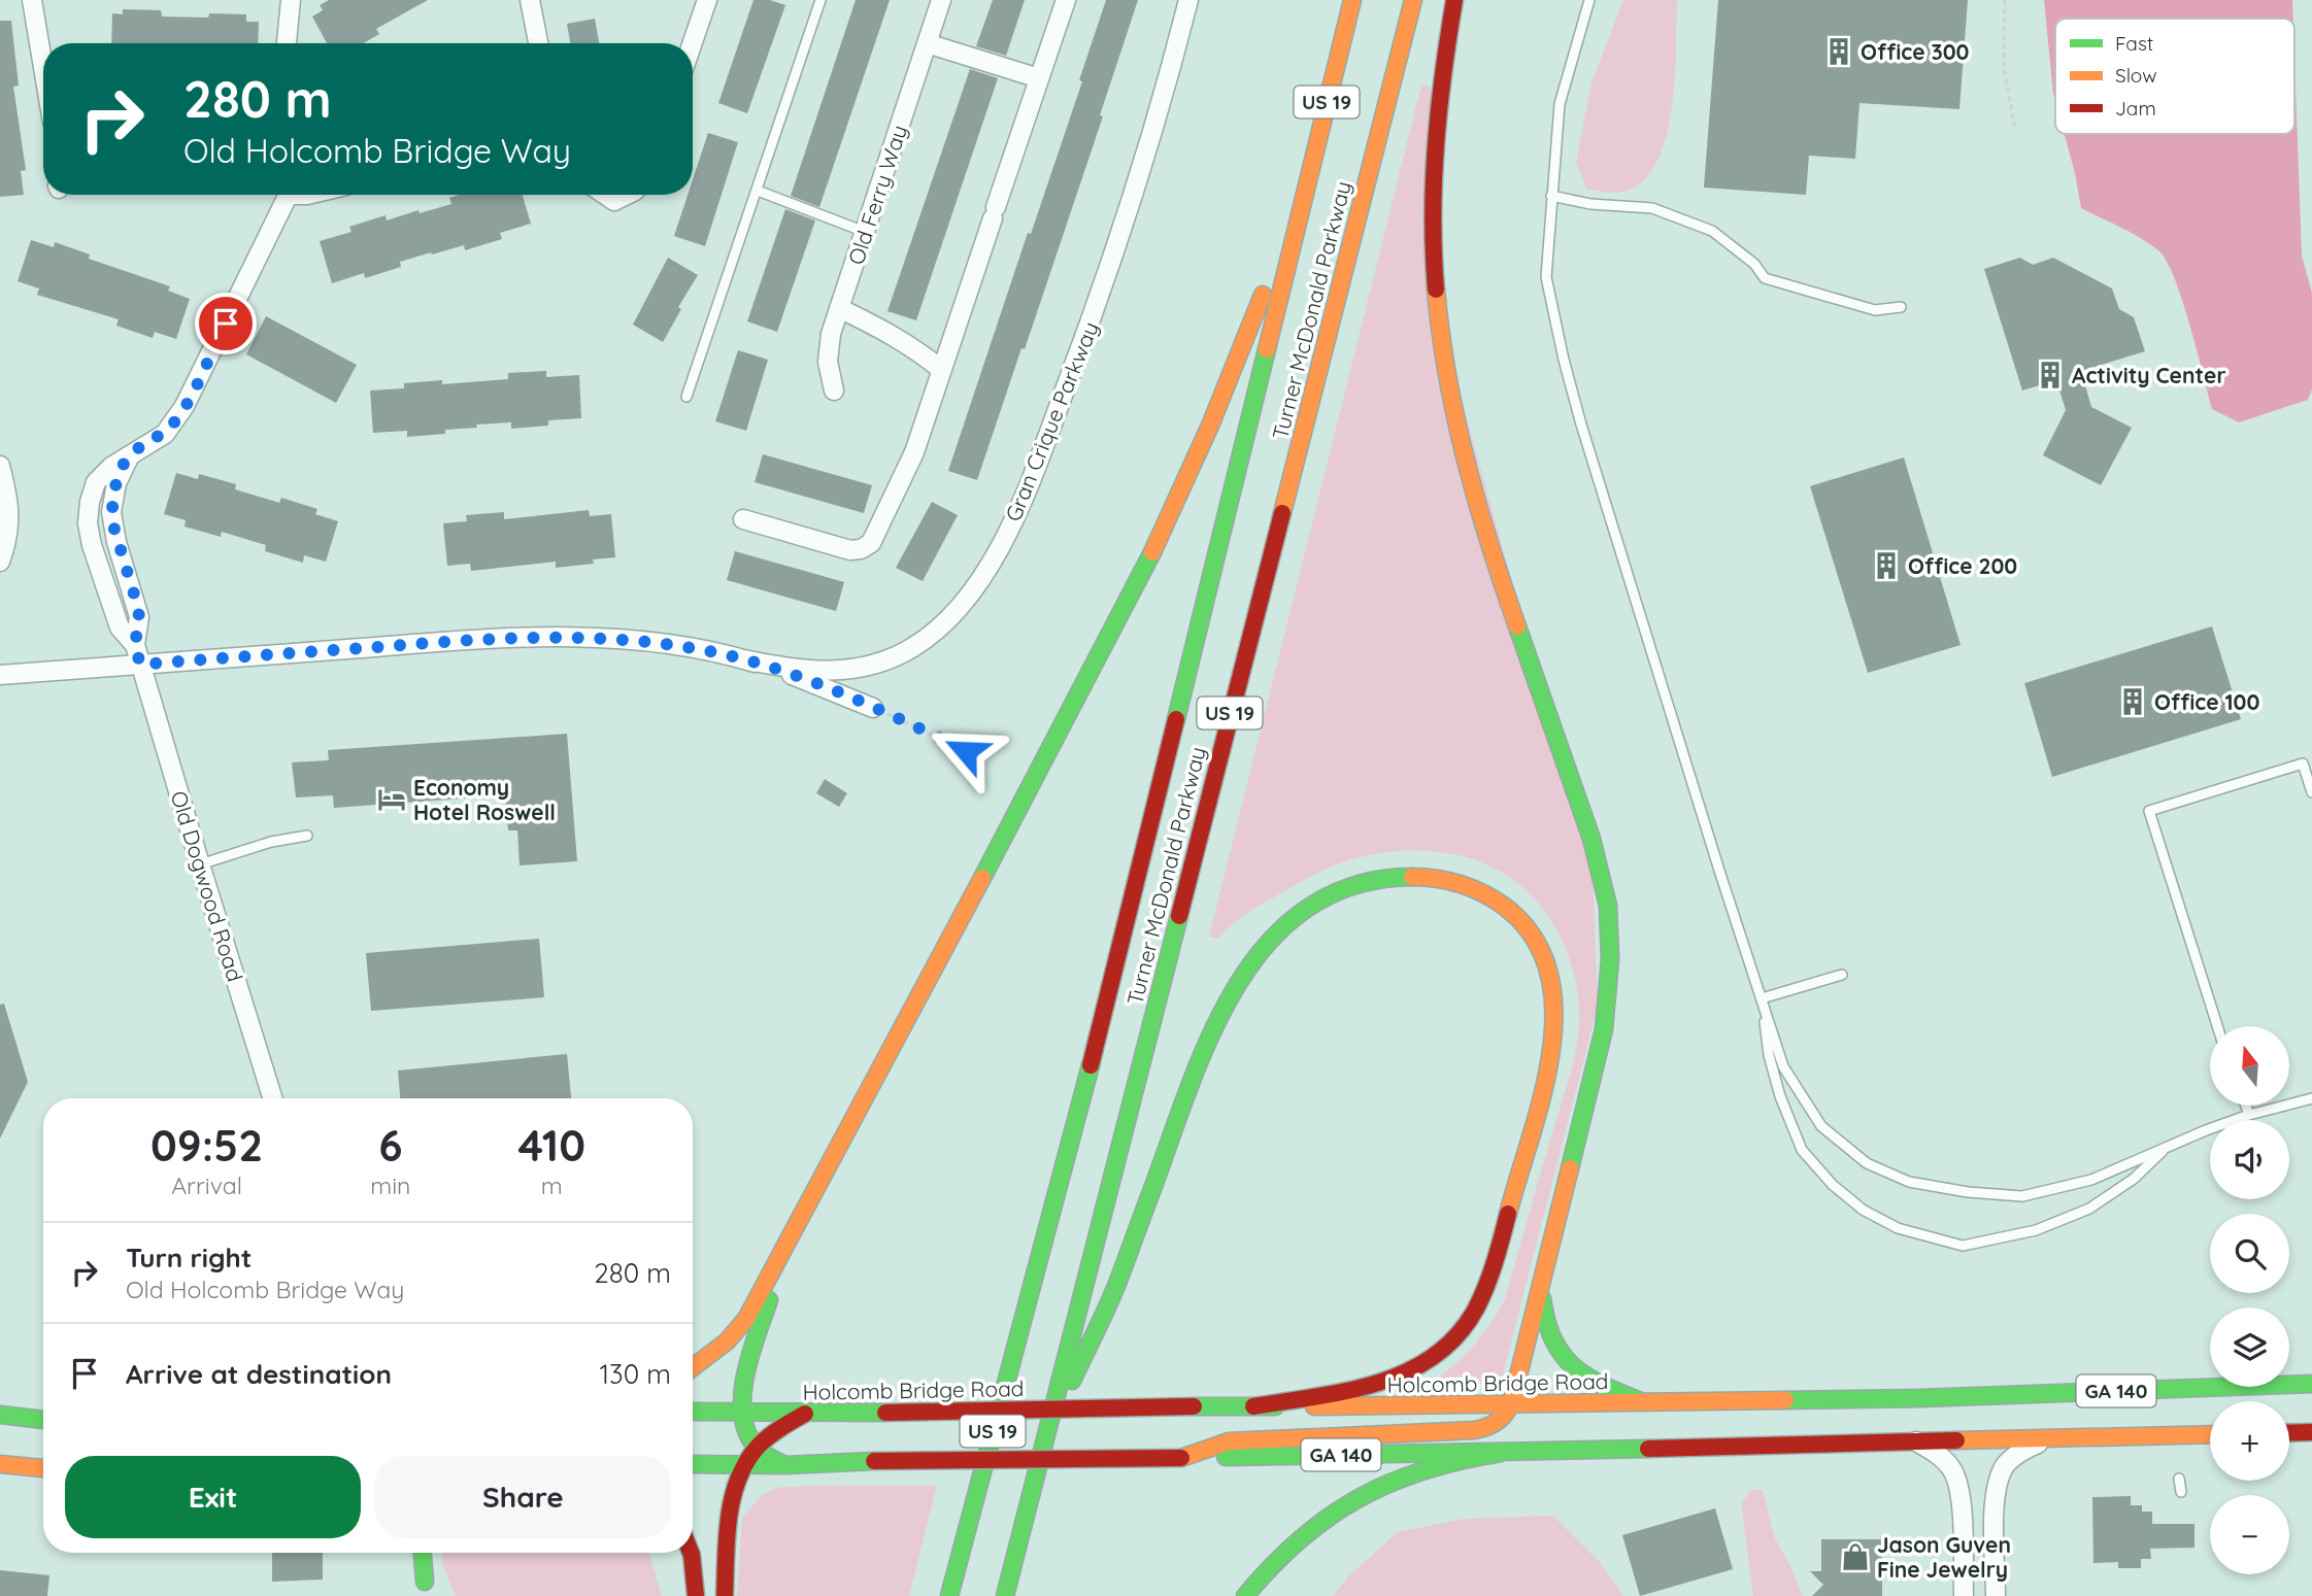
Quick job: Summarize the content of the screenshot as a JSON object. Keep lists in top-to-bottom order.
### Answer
{
  "streets": {
    "main road": [
      "US 19",
      "Turner McDonald Parkway",
      "Holcomb Bridge Road",
      "GA 140"
    ],
    "street": ["Old Ferry Way", "Gran Crique Parkway", "Old Dogwood Road"]
  },
  "places": {
    "building": [
      "Office 300",
      "Activity Center",
      "Office 200",
      "Office 100"
    ],
    "hotel": ["Economy Hotel Roswell"],
    "shop": ["Jason Guven Fine Jewelry"]
  },
  "legend": ["Fast", "Slow", "Jam"],
  "north": "top",
  "page": {
    "turn": ["280 m", "Old Holcomb Bridge Way"],
    "map_buttons": ["+", "−"],
    "eta": [
      "09:52",
      "Arrival",
      "6",
      "min",
      "410",
      "m"
    ],
    "list": [
      {
        "name": "Turn right",
        "note": "Old Holcomb Bridge Way",
        "value": "280 m"
      },
      {
        "name": "Arrive at destination",
        "value": "130 m"
      }
    ],
    "buttons": ["Exit", "Share"]
  }
}
